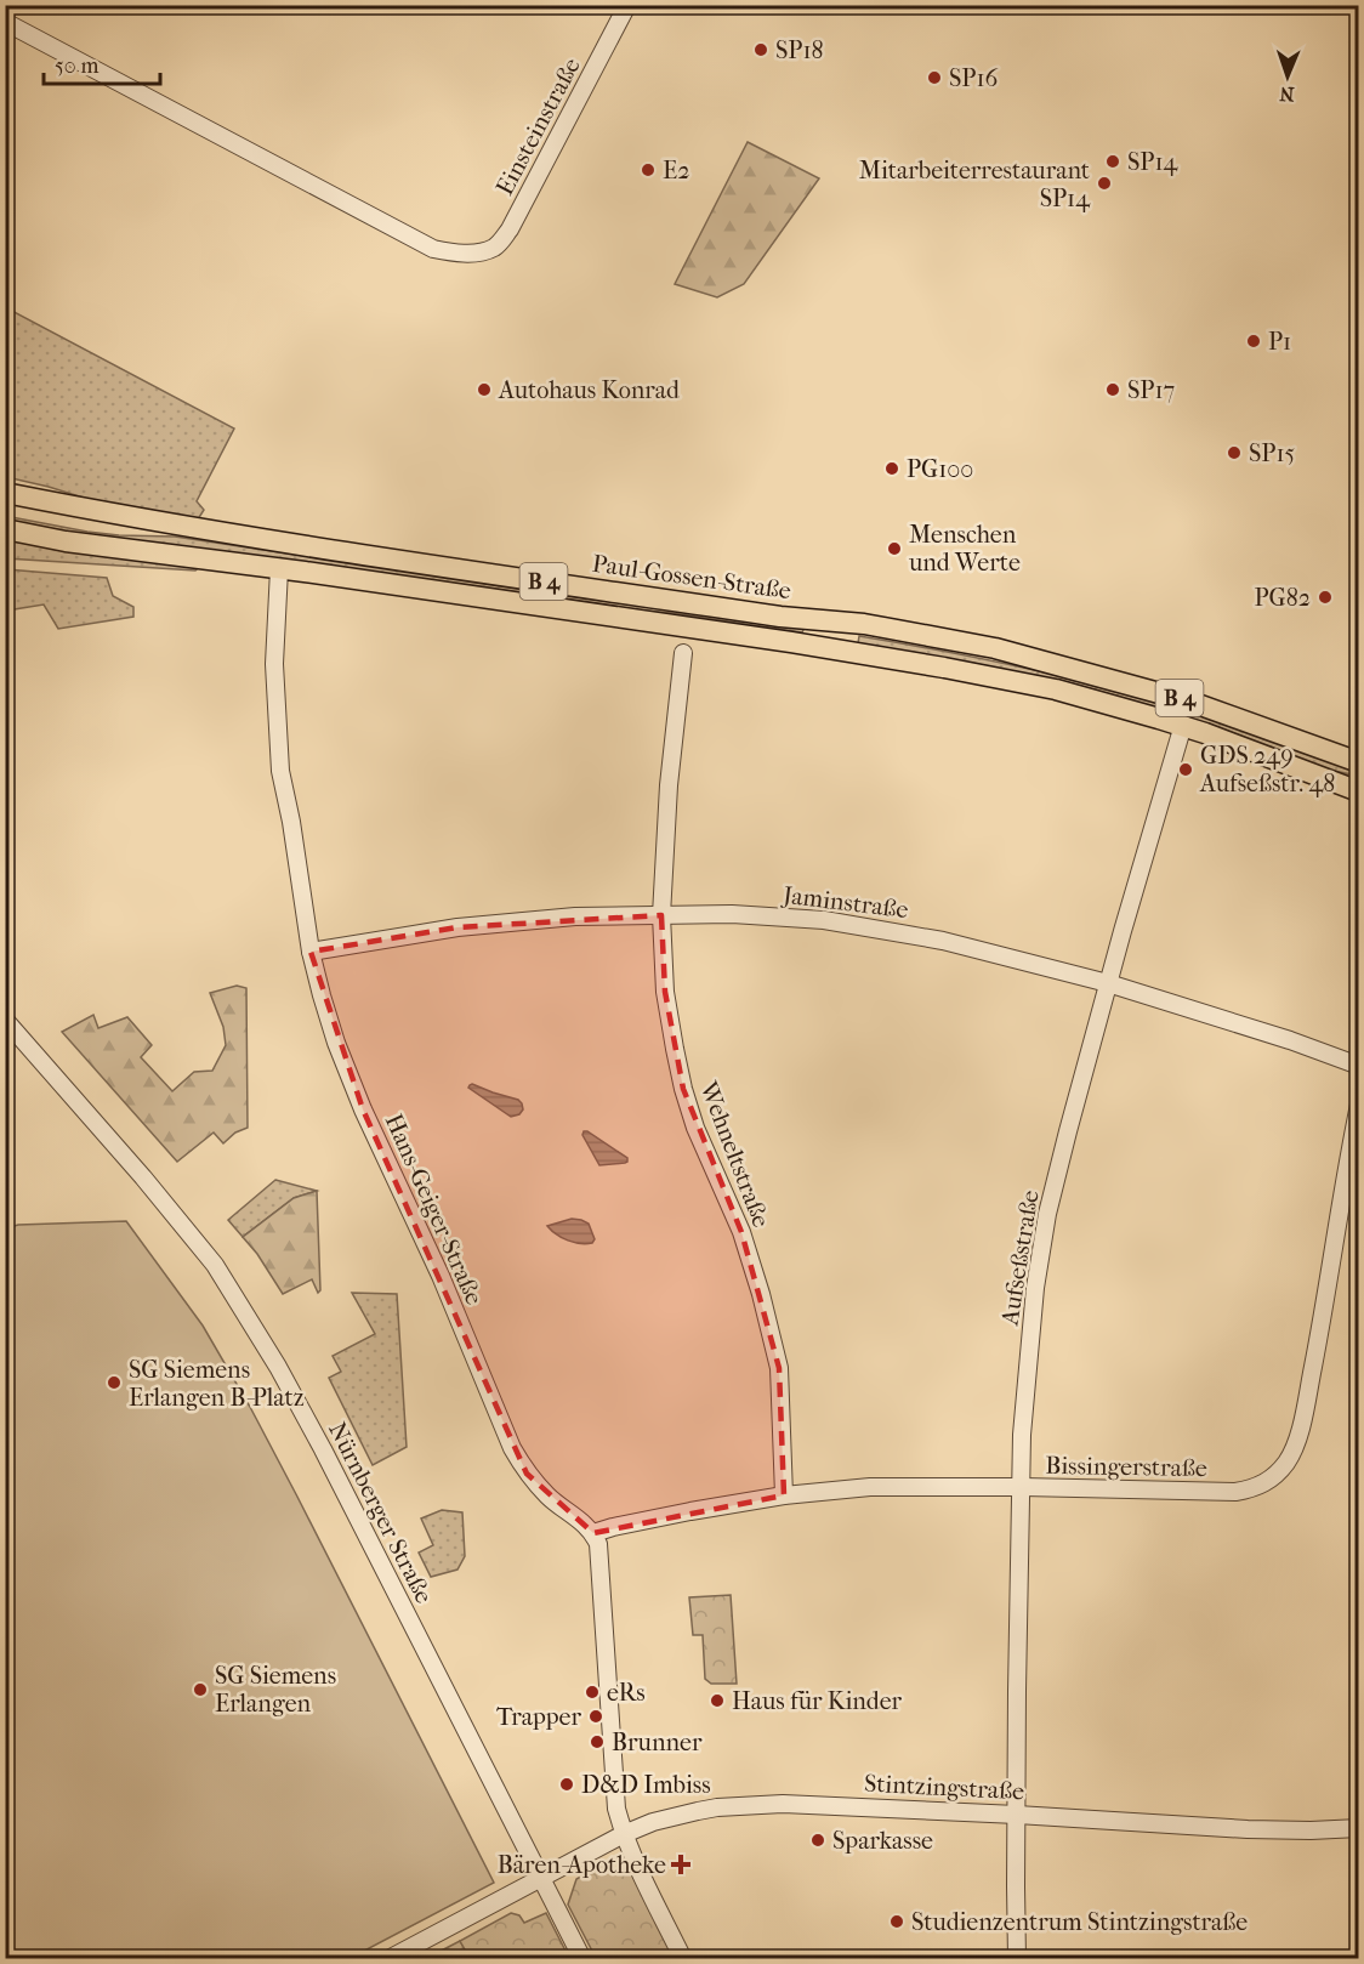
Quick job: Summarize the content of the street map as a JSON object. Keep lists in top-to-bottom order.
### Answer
{
  "streets": {
    "main road": ["Paul-Gossen-Straße", "B 4"],
    "street": [
      "Einsteinstraße",
      "Jaminstraße",
      "Wehneltstraße",
      "Hans-Geiger-Straße",
      "Aufseßstraße",
      "Bissingerstraße",
      "Nürnberger Straße",
      "Stintzingstraße"
    ]
  },
  "crossings": [
    ["B 4", "Hans-Geiger-Straße"],
    ["B 4", "Aufseßstraße"],
    ["Jaminstraße", "Wehneltstraße"],
    ["Jaminstraße", "Hans-Geiger-Straße"],
    ["Jaminstraße", "Aufseßstraße"],
    ["Wehneltstraße", "Bissingerstraße"],
    ["Hans-Geiger-Straße", "Bissingerstraße"],
    ["Aufseßstraße", "Bissingerstraße"],
    ["Aufseßstraße", "Stintzingstraße"],
    ["Nürnberger Straße", "Stintzingstraße"]
  ],
  "places": {
    "other": [
      "SP18",
      "SP16",
      "SP14",
      "E2",
      "Mitarbeiterrestaurant SP14",
      "P1",
      "Autohaus Konrad",
      "SP17",
      "SP15",
      "PG100",
      "Menschen und Werte",
      "PG82",
      "GDS 249 Aufseßstr. 48",
      "SG Siemens Erlangen B-Platz",
      "SG Siemens Erlangen",
      "eRs",
      "Haus für Kinder",
      "Trapper",
      "Brunner",
      "D&D Imbiss",
      "Sparkasse",
      "Studienzentrum Stintzingstraße"
    ],
    "health": ["Bären-Apotheke"]
  },
  "scale_bar": "50 m",
  "north": "bottom"
}
